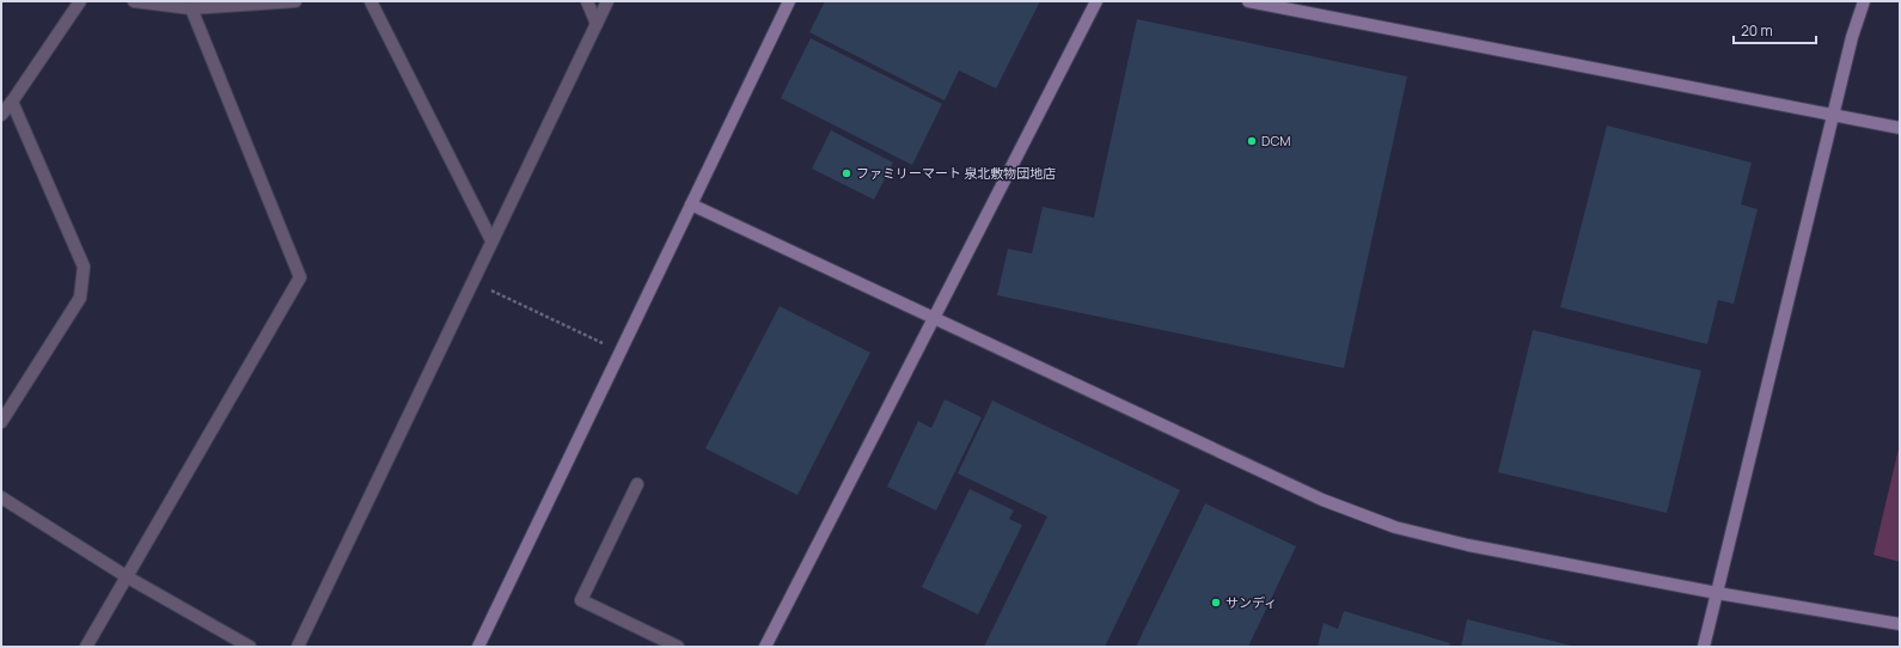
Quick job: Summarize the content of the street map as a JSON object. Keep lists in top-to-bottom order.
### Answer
{
  "places": ["DCM", "ファミリーマート 泉北敷物団地店", "サンディ"],
  "scale_bar": "20 m"
}
